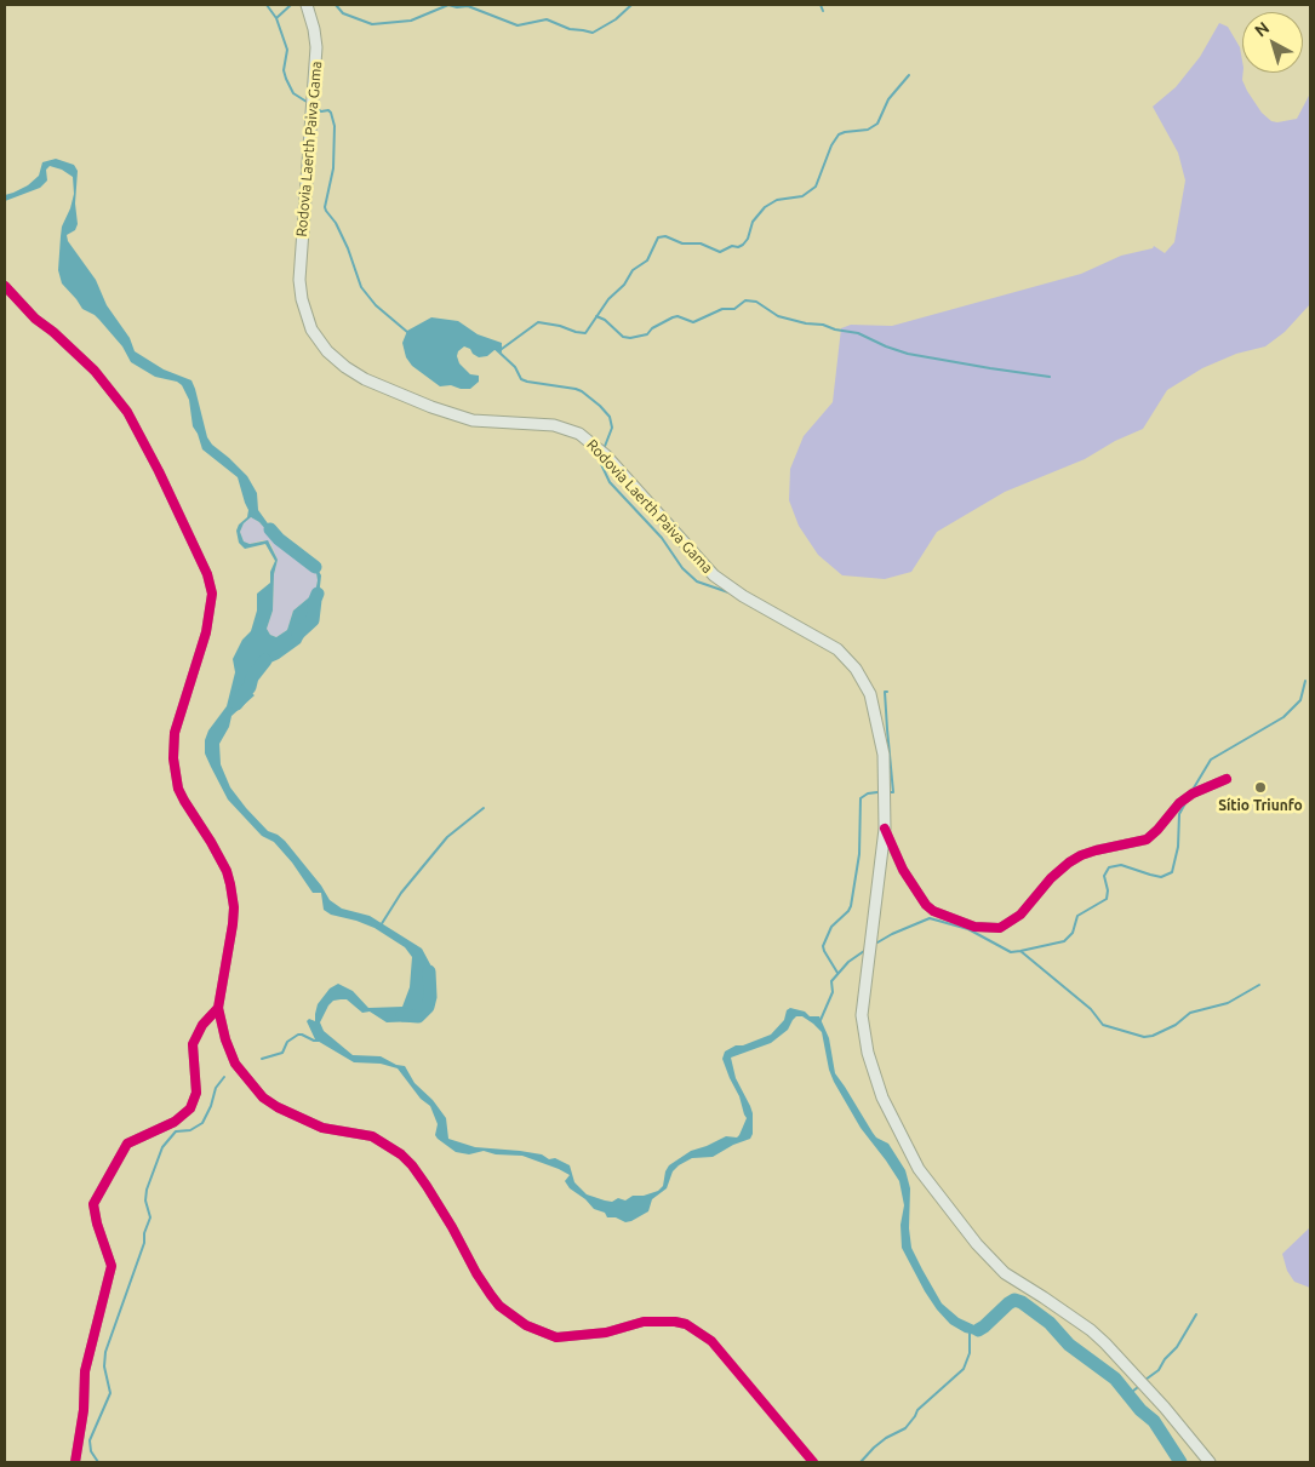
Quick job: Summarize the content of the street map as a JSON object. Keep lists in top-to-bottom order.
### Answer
{
  "streets": {
    "main road": ["Rodovia Laerth Paiva Gama"]
  },
  "places": ["Sítio Triunfo"],
  "north": "top left"
}
